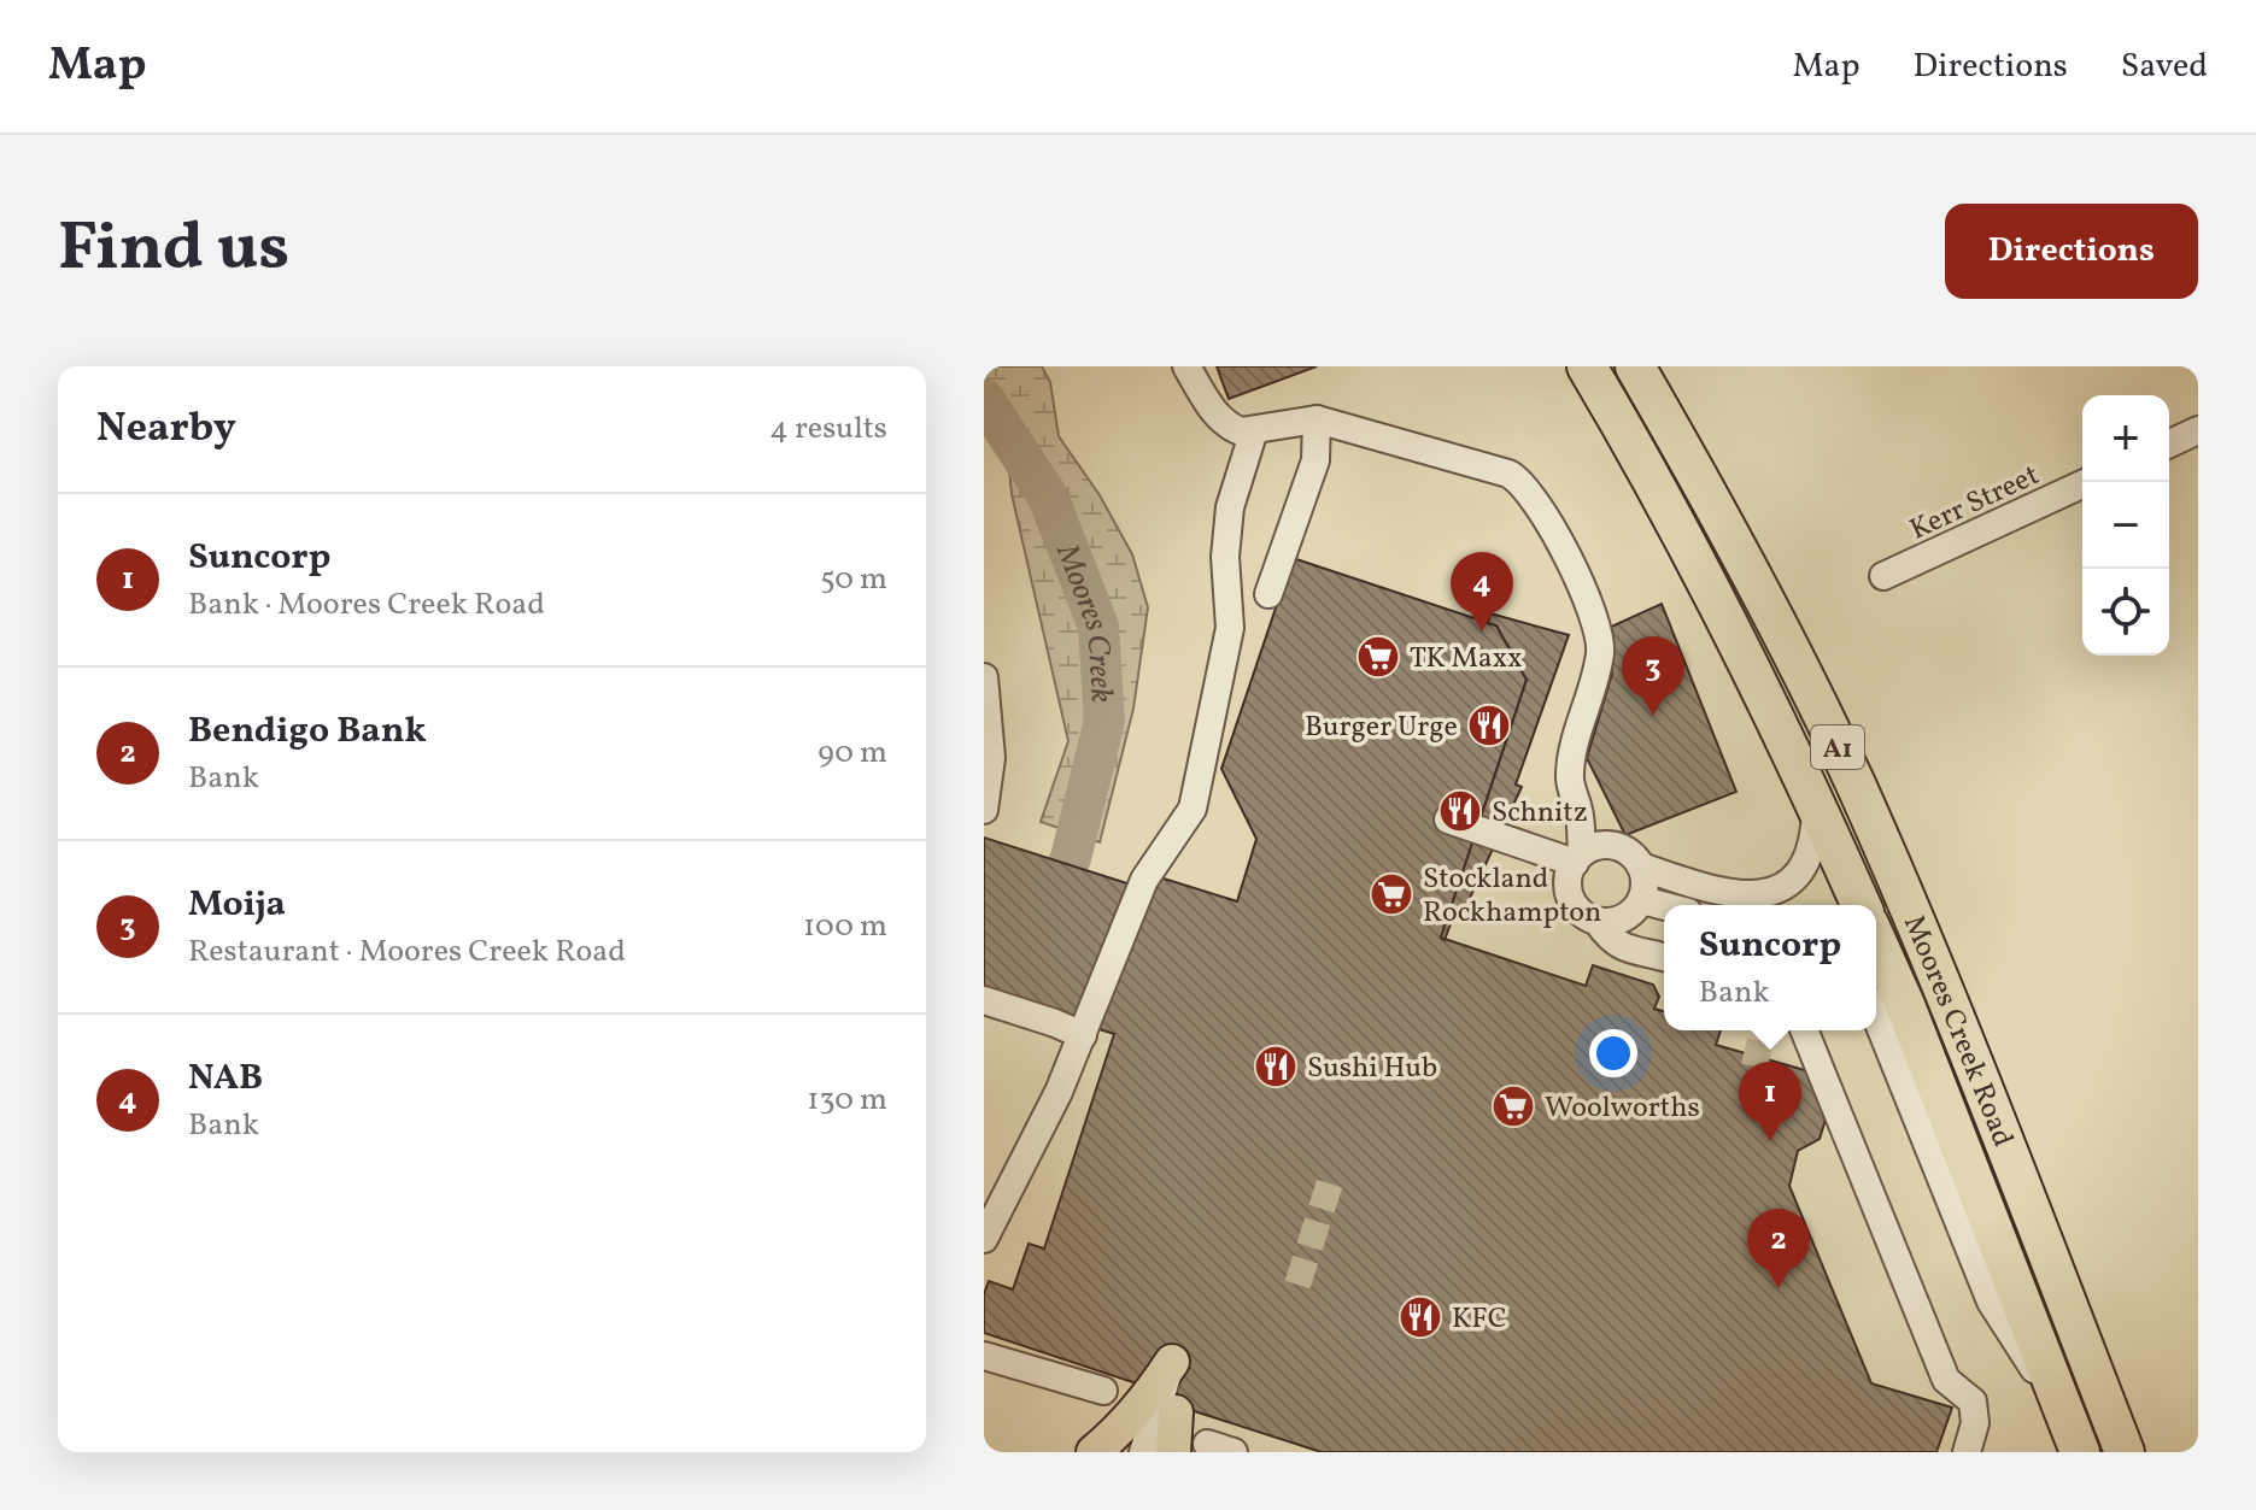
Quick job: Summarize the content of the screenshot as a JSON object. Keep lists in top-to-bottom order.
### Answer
{
  "streets": {
    "highway": ["A1", "Moores Creek Road"],
    "street": ["Kerr Street"]
  },
  "crossings": [
    ["A1", "Moores Creek Road"]
  ],
  "water": ["Moores Creek"],
  "places": {
    "supermarket": ["TK Maxx", "Stockland Rockhampton", "Woolworths"],
    "restaurant": [
      "Burger Urge",
      "Schnitz",
      "Sushi Hub",
      "KFC"
    ]
  },
  "page": {
    "header": "Map",
    "nav": ["Map", "Directions", "Saved"],
    "title": "Find us",
    "buttons": "Directions",
    "heading": ["Nearby", "4 results"],
    "map_buttons": ["+", "−"],
    "list": [
      {
        "mark": "1",
        "name": "Suncorp",
        "note": "Bank · Moores Creek Road",
        "value": "50 m"
      },
      {
        "mark": "2",
        "name": "Bendigo Bank",
        "note": "Bank",
        "value": "90 m"
      },
      {
        "mark": "3",
        "name": "Moija",
        "note": "Restaurant · Moores Creek Road",
        "value": "100 m"
      },
      {
        "mark": "4",
        "name": "NAB",
        "note": "Bank",
        "value": "130 m"
      }
    ],
    "pins": [
      "4",
      "3",
      "1",
      "2"
    ],
    "popup": ["Suncorp", "Bank"]
  }
}
